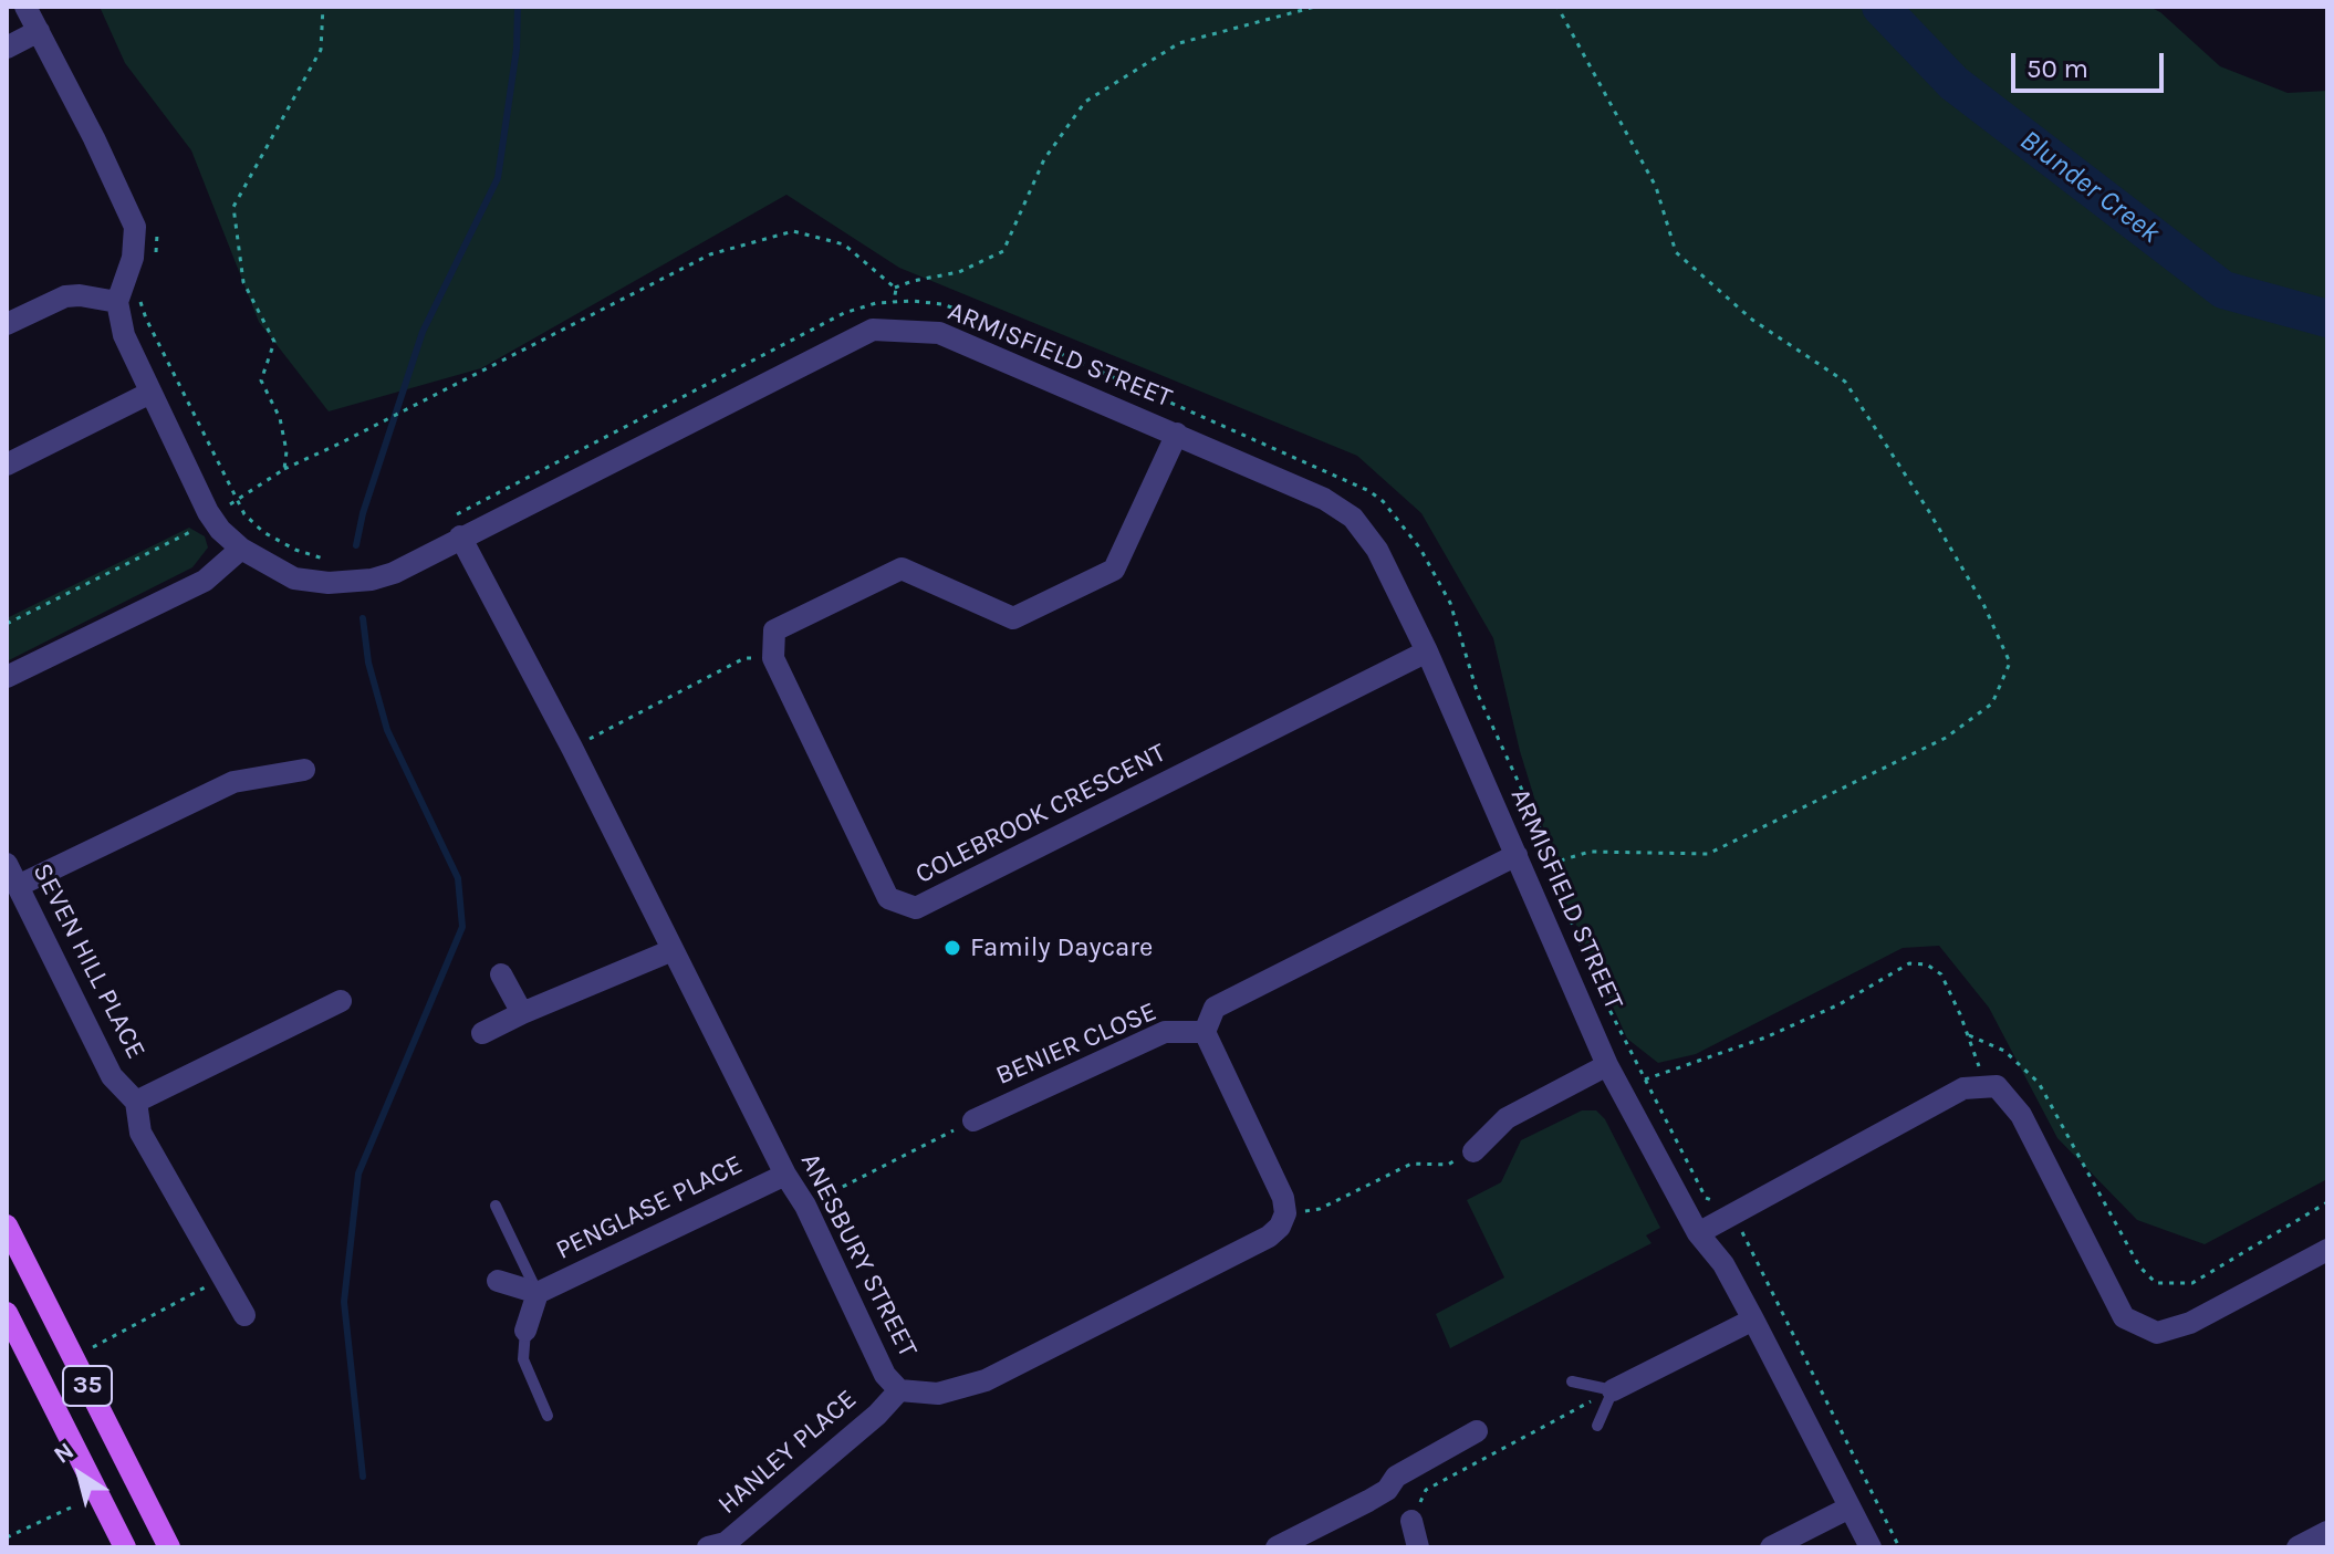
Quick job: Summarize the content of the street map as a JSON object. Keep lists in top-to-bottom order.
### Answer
{
  "streets": {
    "main road": ["35"],
    "street": [
      "ARMISFIELD STREET",
      "COLEBROOK CRESCENT",
      "SEVEN HILL PLACE",
      "BENIER CLOSE",
      "PENGLASE PLACE",
      "ANESBURY STREET",
      "HANLEY PLACE"
    ]
  },
  "crossings": [
    ["ARMISFIELD STREET", "COLEBROOK CRESCENT"],
    ["ARMISFIELD STREET", "ANESBURY STREET"],
    ["PENGLASE PLACE", "ANESBURY STREET"],
    ["ANESBURY STREET", "HANLEY PLACE"]
  ],
  "water": ["Blunder Creek"],
  "places": ["Family Daycare"],
  "scale_bar": "50 m",
  "north": "top left"
}
